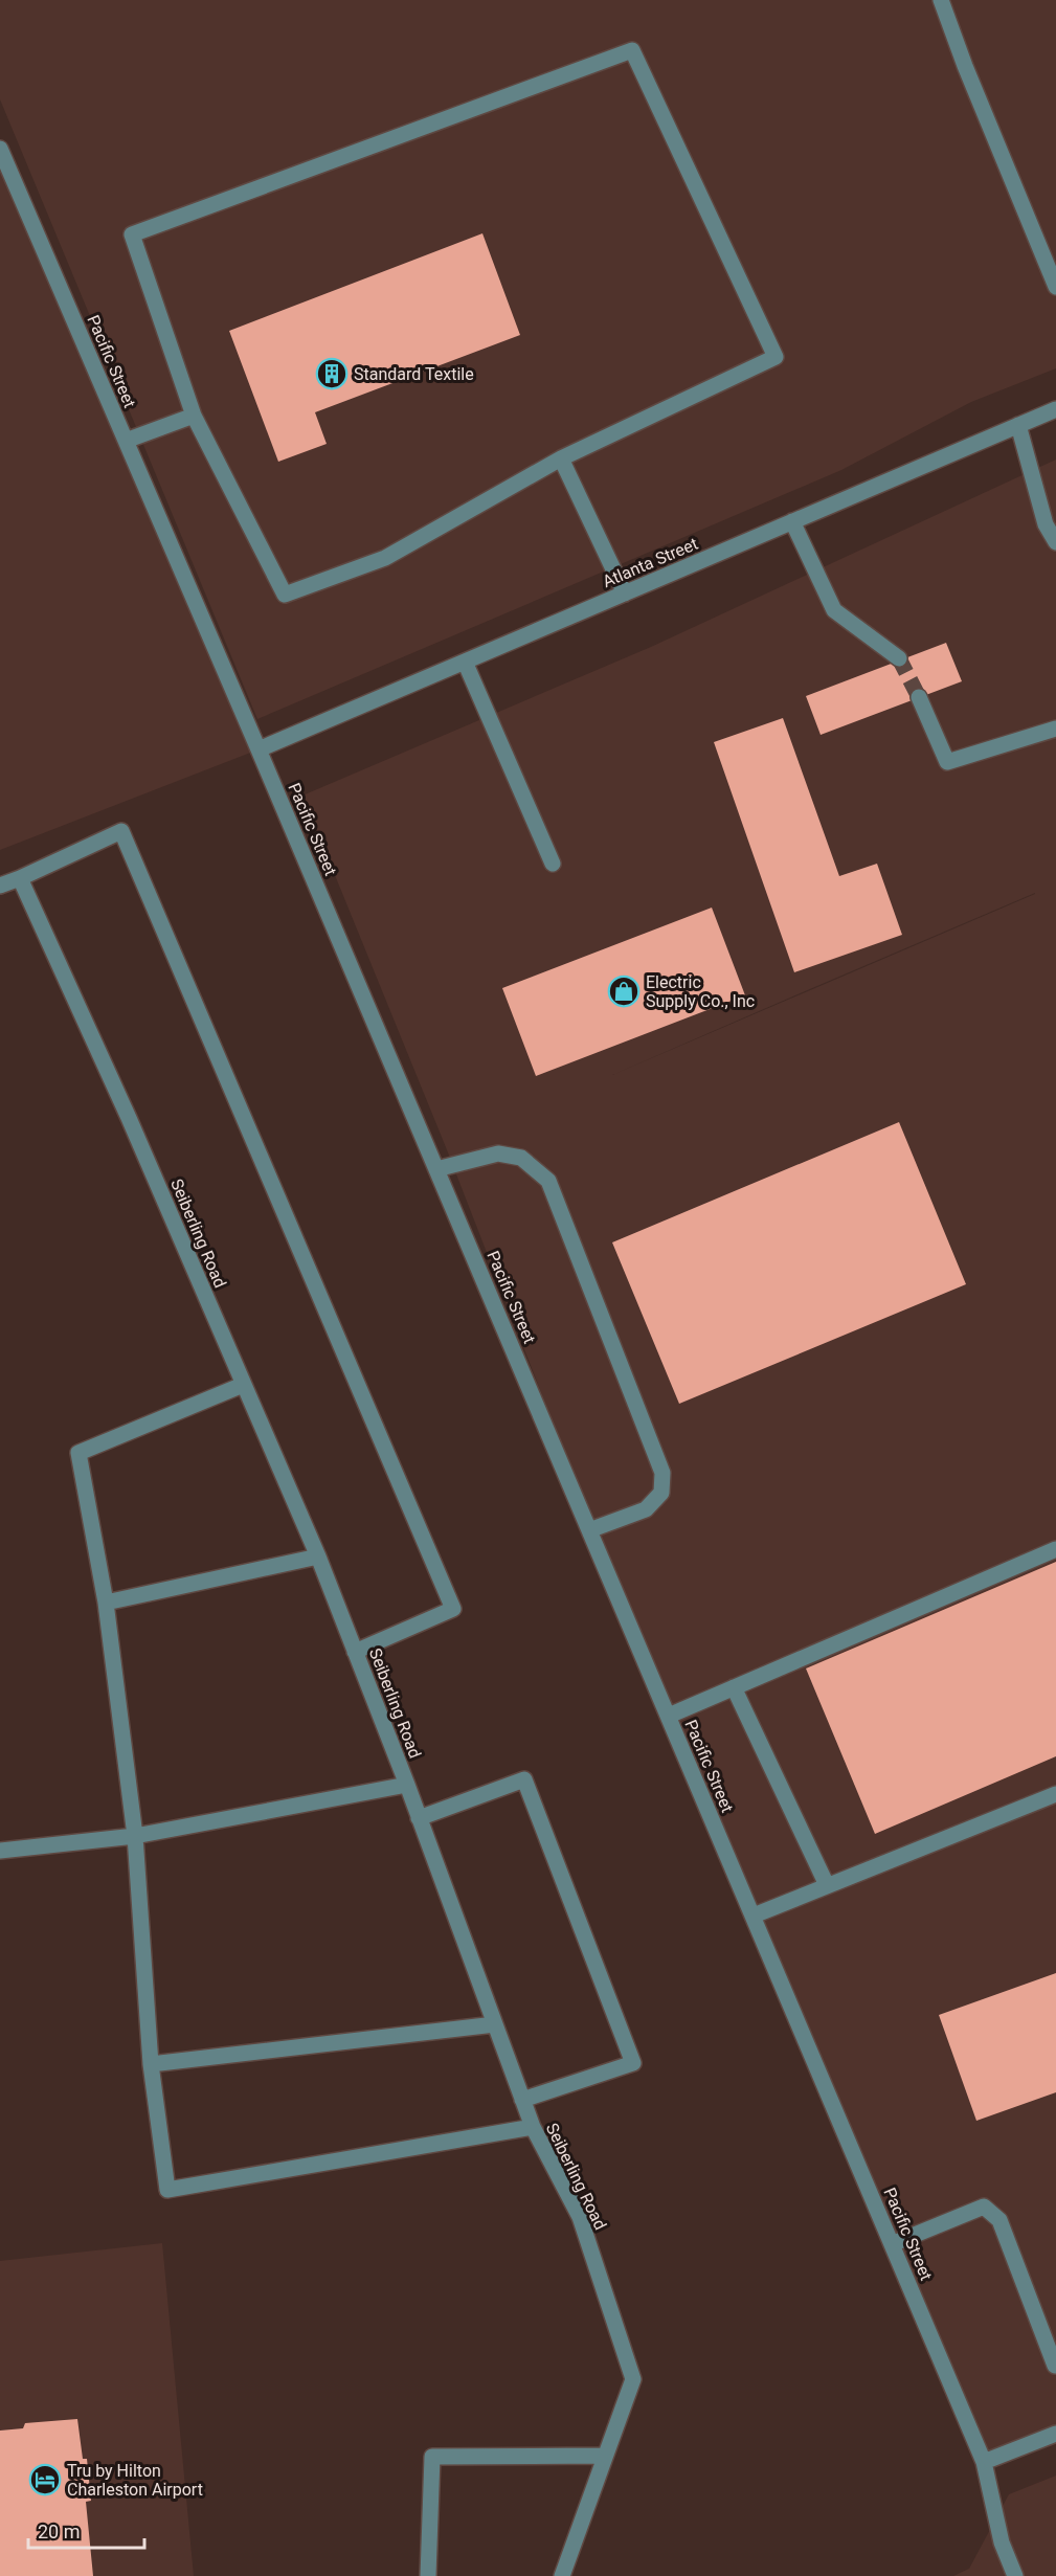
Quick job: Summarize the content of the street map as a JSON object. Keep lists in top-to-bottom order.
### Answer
{
  "streets": {
    "street": ["Pacific Street", "Atlanta Street", "Seiberling Road"]
  },
  "crossings": [
    ["Pacific Street", "Atlanta Street"]
  ],
  "places": {
    "building": ["Standard Textile"],
    "shop": ["Electric Supply Co., Inc"],
    "hotel": ["Tru by Hilton Charleston Airport"]
  },
  "scale_bar": "20 m"
}
